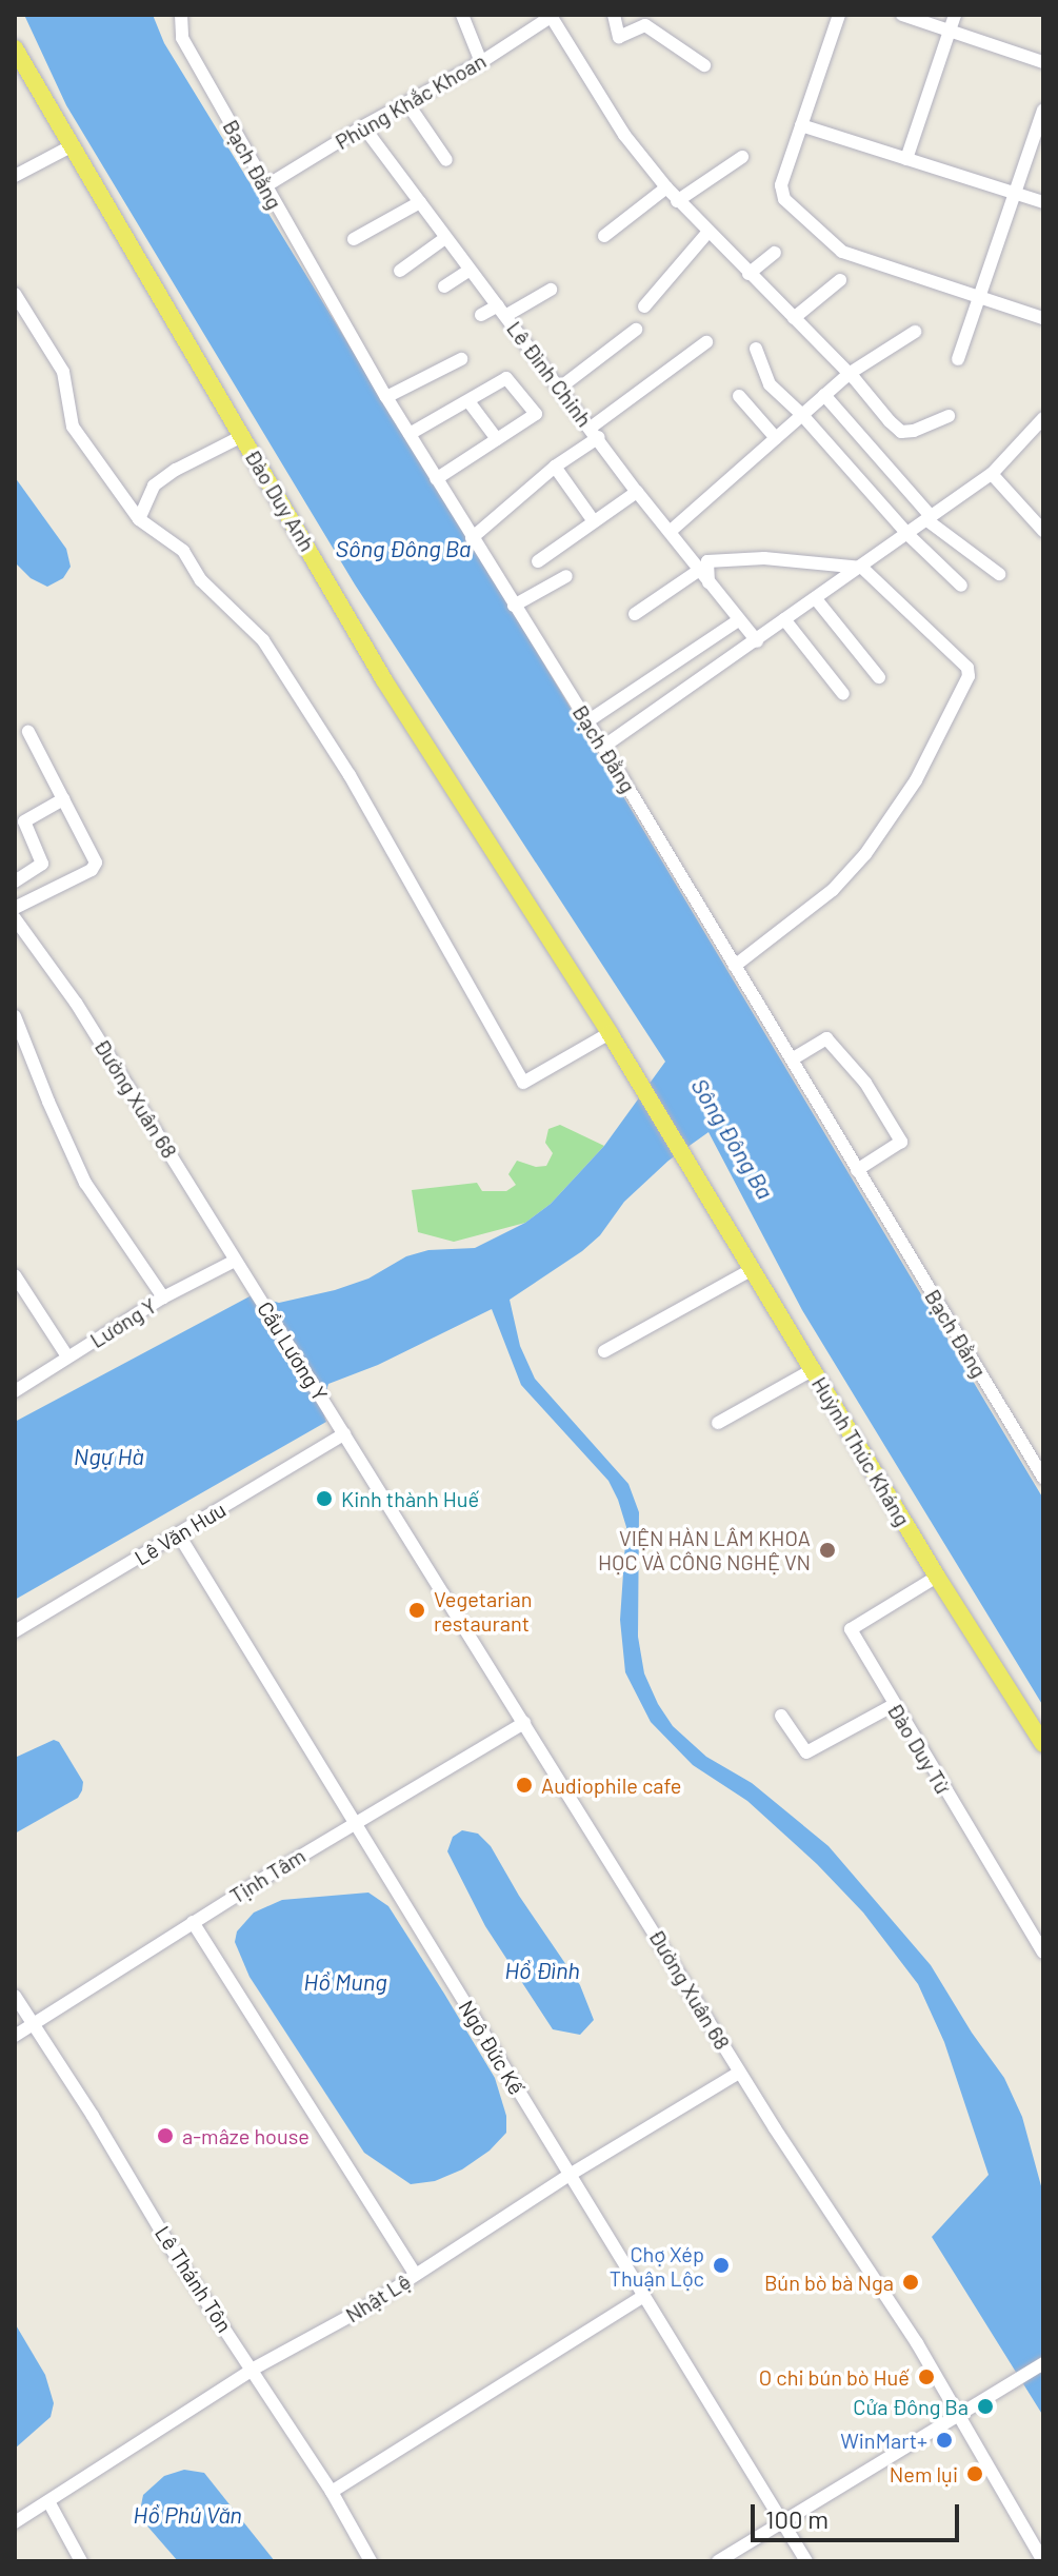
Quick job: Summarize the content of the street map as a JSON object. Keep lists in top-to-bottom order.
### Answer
{
  "streets": {
    "main road": ["Đào Duy Anh", "Huỳnh Thúc Kháng"],
    "street": [
      "Phùng Khắc Khoan",
      "Bạch Đằng",
      "Lê Đình Chinh",
      "Đường Xuân 68",
      "Lương Y",
      "Cầu Lương Y",
      "Lê Văn Hưu",
      "Đào Duy Từ",
      "Tịnh Tâm",
      "Ngô Đức Kế",
      "Lê Thánh Tôn",
      "Nhật Lệ"
    ]
  },
  "crossings": [
    ["Phùng Khắc Khoan", "Bạch Đằng"],
    ["Phùng Khắc Khoan", "Lê Đình Chinh"],
    ["Đào Duy Anh", "Huỳnh Thúc Kháng"],
    ["Đường Xuân 68", "Lương Y"],
    ["Đường Xuân 68", "Cầu Lương Y"],
    ["Đường Xuân 68", "Lê Văn Hưu"],
    ["Đường Xuân 68", "Tịnh Tâm"],
    ["Đường Xuân 68", "Nhật Lệ"],
    ["Huỳnh Thúc Kháng", "Đào Duy Từ"],
    ["Lê Văn Hưu", "Ngô Đức Kế"],
    ["Tịnh Tâm", "Ngô Đức Kế"],
    ["Tịnh Tâm", "Lê Thánh Tôn"],
    ["Ngô Đức Kế", "Nhật Lệ"],
    ["Lê Thánh Tôn", "Nhật Lệ"]
  ],
  "water": [
    "Sông Đông Ba",
    "Ngự Hà",
    "Hồ Đình",
    "Hồ Mung",
    "Hồ Phú Văn"
  ],
  "places": [
    "Kinh thành Huế",
    "VIỆN HÀN LÂM KHOA HỌC VÀ CÔNG NGHỆ VN",
    "Vegetarian restaurant",
    "Audiophile cafe",
    "a-mâze house",
    "Chợ Xép Thuận Lộc",
    "Bún bò bà Nga",
    "O chi bún bò Huế",
    "Cửa Đông Ba",
    "WinMart+",
    "Nem lụi"
  ],
  "scale_bar": "100 m"
}
